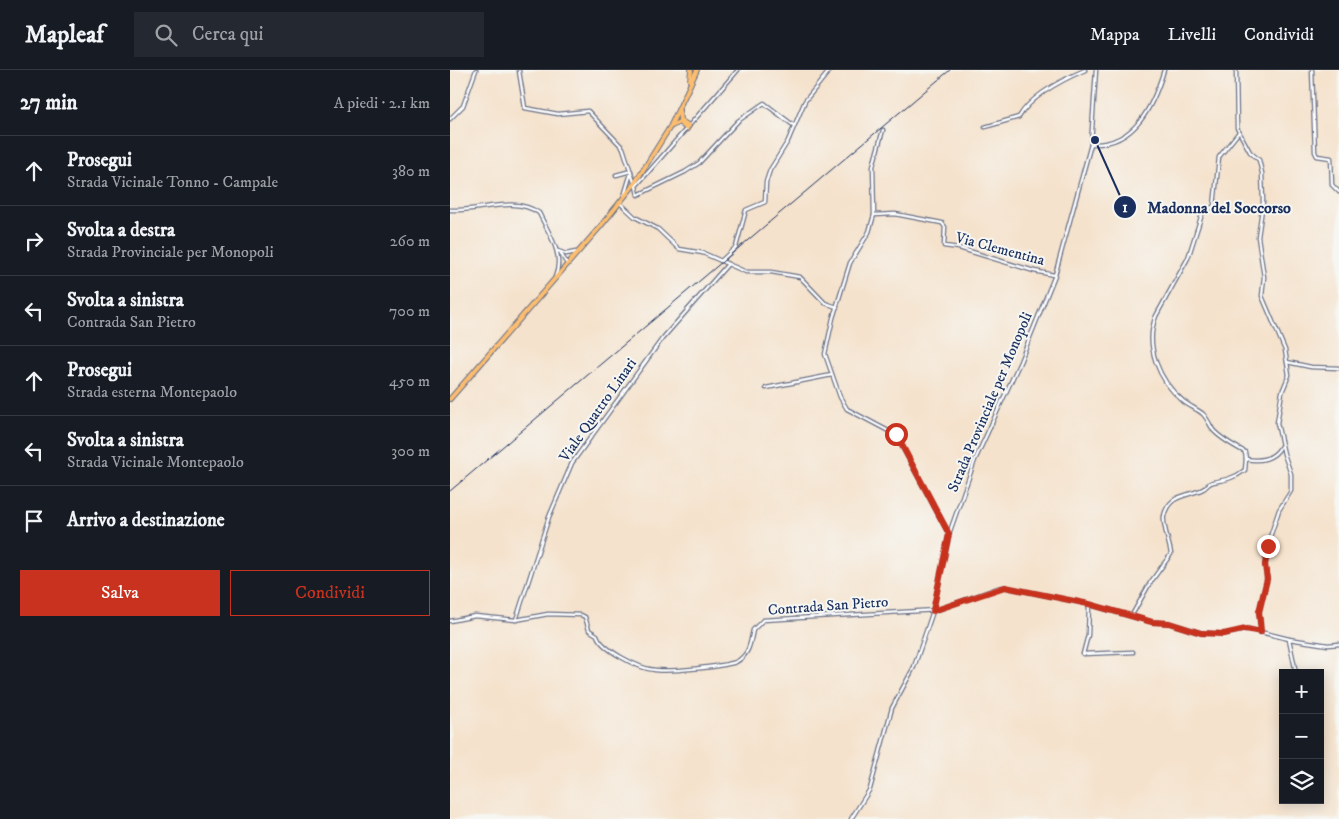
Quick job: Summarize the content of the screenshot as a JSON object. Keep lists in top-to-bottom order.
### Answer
{
  "streets": {
    "street": [
      "Via Clementina",
      "Strada Provinciale per Monopoli",
      "Viale Quattro Linari",
      "Contrada San Pietro"
    ]
  },
  "crossings": [
    ["Via Clementina", "Strada Provinciale per Monopoli"],
    ["Strada Provinciale per Monopoli", "Contrada San Pietro"],
    ["Viale Quattro Linari", "Contrada San Pietro"]
  ],
  "places": ["Madonna del Soccorso"],
  "page": {
    "header": "Mapleaf",
    "search": "Cerca qui",
    "nav": ["Mappa", "Livelli", "Condividi"],
    "heading": ["27 min", "A piedi · 2.1 km"],
    "list": [
      ["Prosegui", "Strada Vicinale Tonno - Campale", "380 m"],
      ["Svolta a destra", "Strada Provinciale per Monopoli", "260 m"],
      ["Svolta a sinistra", "Contrada San Pietro", "700 m"],
      ["Prosegui", "Strada esterna Montepaolo", "450 m"],
      ["Svolta a sinistra", "Strada Vicinale Montepaolo", "300 m"],
      "Arrivo a destinazione"
    ],
    "buttons": ["Salva", "Condividi"],
    "map_buttons": ["+", "−"]
  }
}
